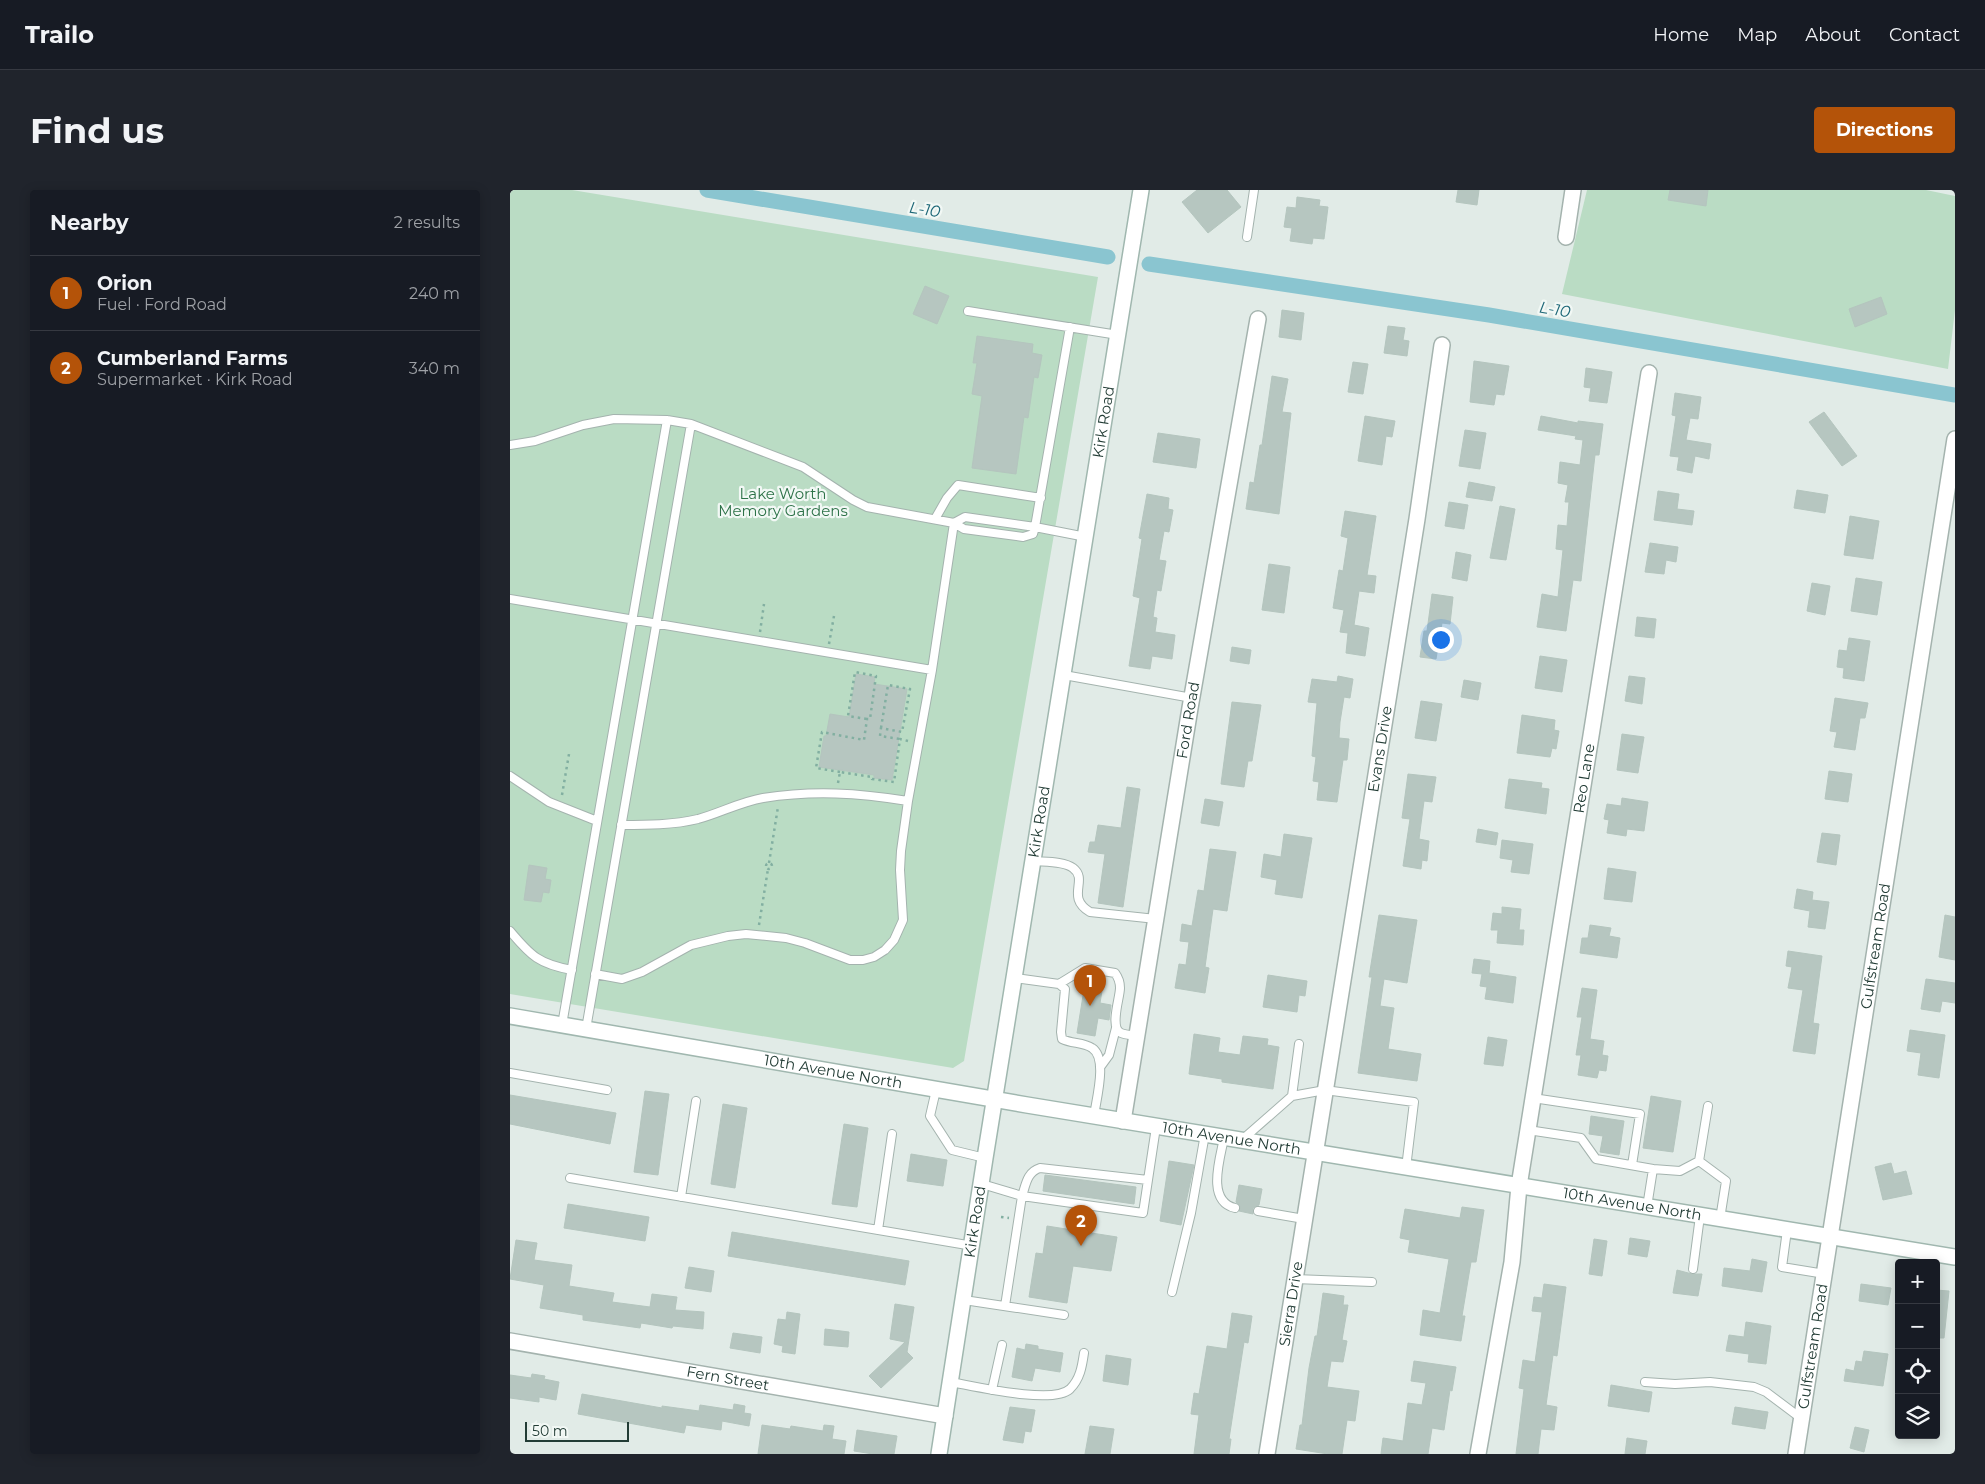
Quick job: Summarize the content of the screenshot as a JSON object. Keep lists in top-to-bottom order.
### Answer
{
  "streets": {
    "street": [
      "Kirk Road",
      "Ford Road",
      "Evans Drive",
      "Reo Lane",
      "Gulfstream Road",
      "10th Avenue North",
      "Sierra Drive",
      "Fern Street"
    ]
  },
  "crossings": [
    ["Kirk Road", "10th Avenue North"],
    ["Kirk Road", "Fern Street"],
    ["Ford Road", "10th Avenue North"],
    ["Evans Drive", "10th Avenue North"],
    ["Evans Drive", "Sierra Drive"],
    ["Reo Lane", "10th Avenue North"],
    ["Gulfstream Road", "10th Avenue North"],
    ["10th Avenue North", "Sierra Drive"]
  ],
  "water": ["L-10"],
  "parks": ["Lake Worth Memory Gardens"],
  "scale_bar": "50 m",
  "page": {
    "header": "Trailo",
    "nav": [
      "Home",
      "Map",
      "About",
      "Contact"
    ],
    "buttons": "Directions",
    "title": "Find us",
    "heading": ["Nearby", "2 results"],
    "list": [
      {
        "mark": "1",
        "name": "Orion",
        "note": "Fuel · Ford Road",
        "value": "240 m"
      },
      {
        "mark": "2",
        "name": "Cumberland Farms",
        "note": "Supermarket · Kirk Road",
        "value": "340 m"
      }
    ],
    "pins": ["1", "2"],
    "map_buttons": ["+", "−"],
    "scale": "50 m"
  }
}
